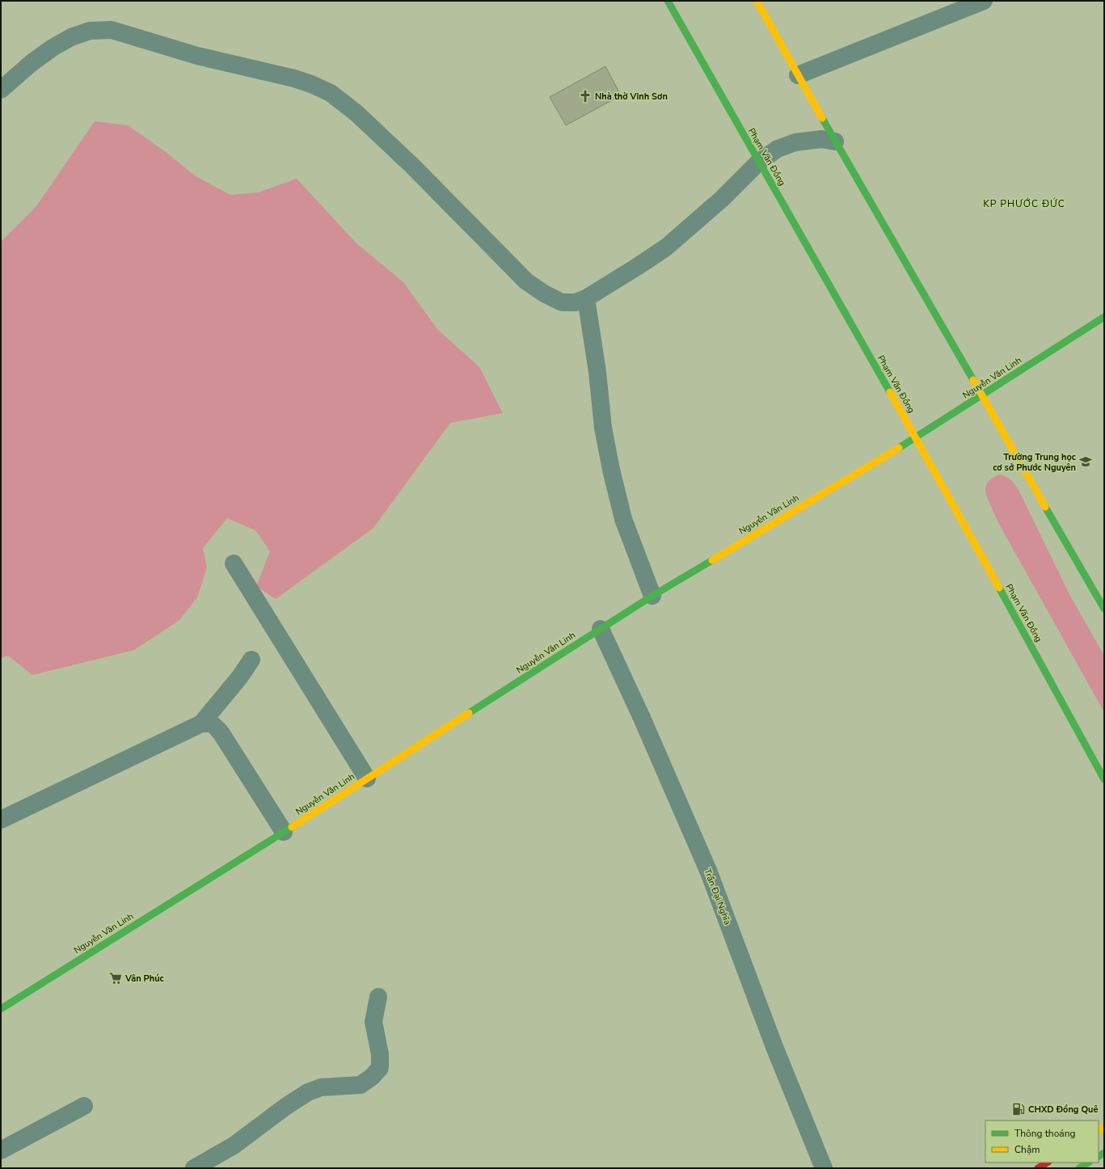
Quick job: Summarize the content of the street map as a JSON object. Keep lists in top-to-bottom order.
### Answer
{
  "streets": {
    "street": ["Phạm Văn Đồng", "Nguyễn Văn Linh", "Trần Đại Nghĩa"]
  },
  "crossings": [
    ["Phạm Văn Đồng", "Nguyễn Văn Linh"],
    ["Nguyễn Văn Linh", "Trần Đại Nghĩa"]
  ],
  "districts": ["KP PHƯỚC ĐỨC"],
  "places": {
    "church": ["Nhà thờ Vinh Sơn"],
    "school or university": ["Trường Trung học cơ sở Phước Nguyên"],
    "supermarket": ["Vân Phúc"],
    "fuel station": ["CHXD Đồng Quê"]
  },
  "legend": ["Thông thoáng", "Chậm"]
}
